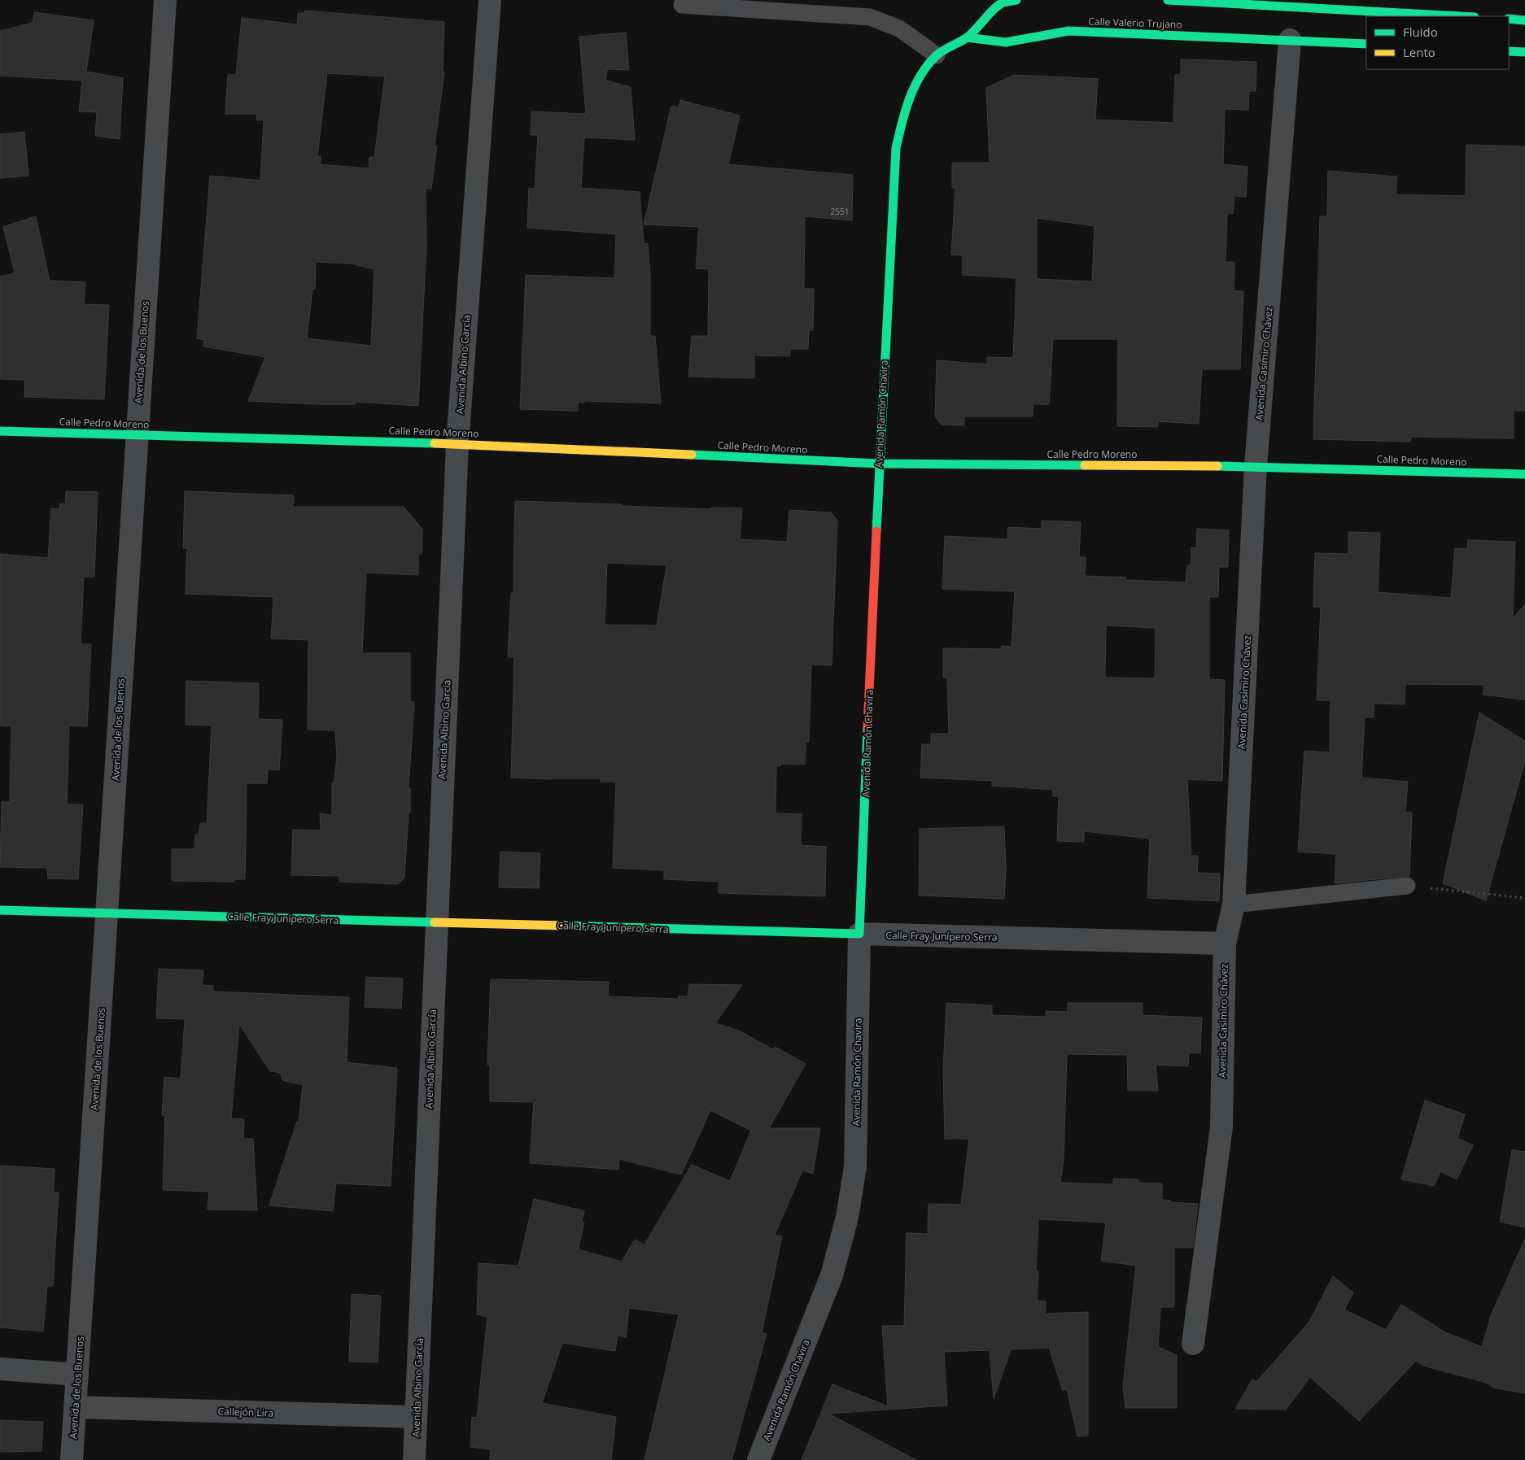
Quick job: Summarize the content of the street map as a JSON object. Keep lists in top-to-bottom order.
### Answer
{
  "streets": {
    "main road": [
      "Calle Valerio Trujano",
      "Avenida Ramón Chavira",
      "Calle Pedro Moreno",
      "Calle Fray Junípero Serra"
    ],
    "street": [
      "Avenida de los Buenos",
      "Avenida Casimiro Chávez",
      "Avenida Albino García",
      "Callejón Lira"
    ]
  },
  "crossings": [
    ["Calle Valerio Trujano", "Avenida Casimiro Chávez"],
    ["Calle Valerio Trujano", "Avenida Ramón Chavira"],
    ["Avenida de los Buenos", "Calle Pedro Moreno"],
    ["Avenida de los Buenos", "Calle Fray Junípero Serra"],
    ["Avenida de los Buenos", "Callejón Lira"],
    ["Avenida Casimiro Chávez", "Calle Pedro Moreno"],
    ["Avenida Casimiro Chávez", "Calle Fray Junípero Serra"],
    ["Avenida Albino García", "Calle Pedro Moreno"],
    ["Avenida Albino García", "Calle Fray Junípero Serra"],
    ["Avenida Albino García", "Callejón Lira"],
    ["Avenida Ramón Chavira", "Calle Pedro Moreno"],
    ["Avenida Ramón Chavira", "Calle Fray Junípero Serra"]
  ],
  "house_numbers": ["2551"],
  "legend": ["Fluido", "Lento"]
}
